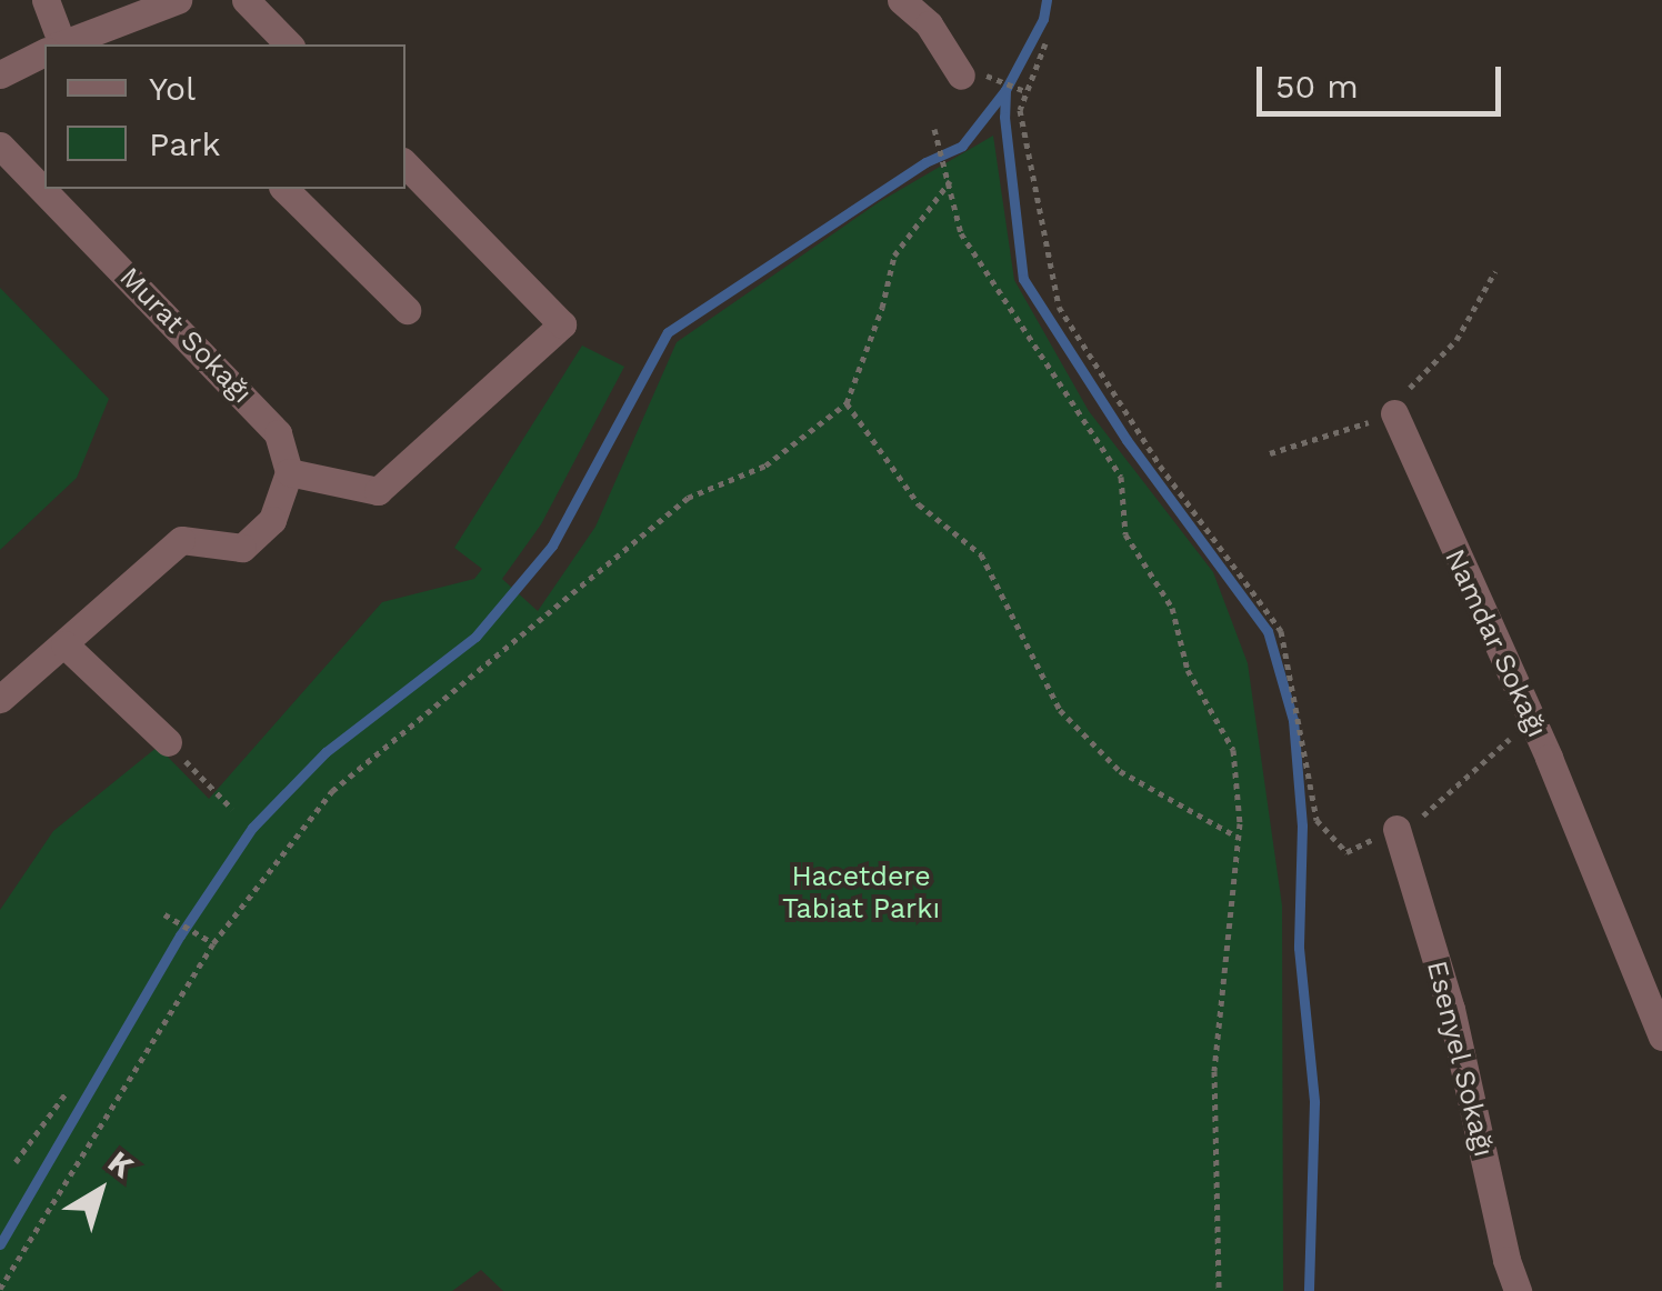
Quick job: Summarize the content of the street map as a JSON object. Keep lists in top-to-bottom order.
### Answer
{
  "streets": {
    "street": ["Murat Sokağı", "Namdar Sokağı", "Esenyel Sokağı"]
  },
  "parks": ["Hacetdere Tabiat Parkı"],
  "legend": ["Yol", "Park"],
  "scale_bar": "50 m",
  "north": "top right"
}
